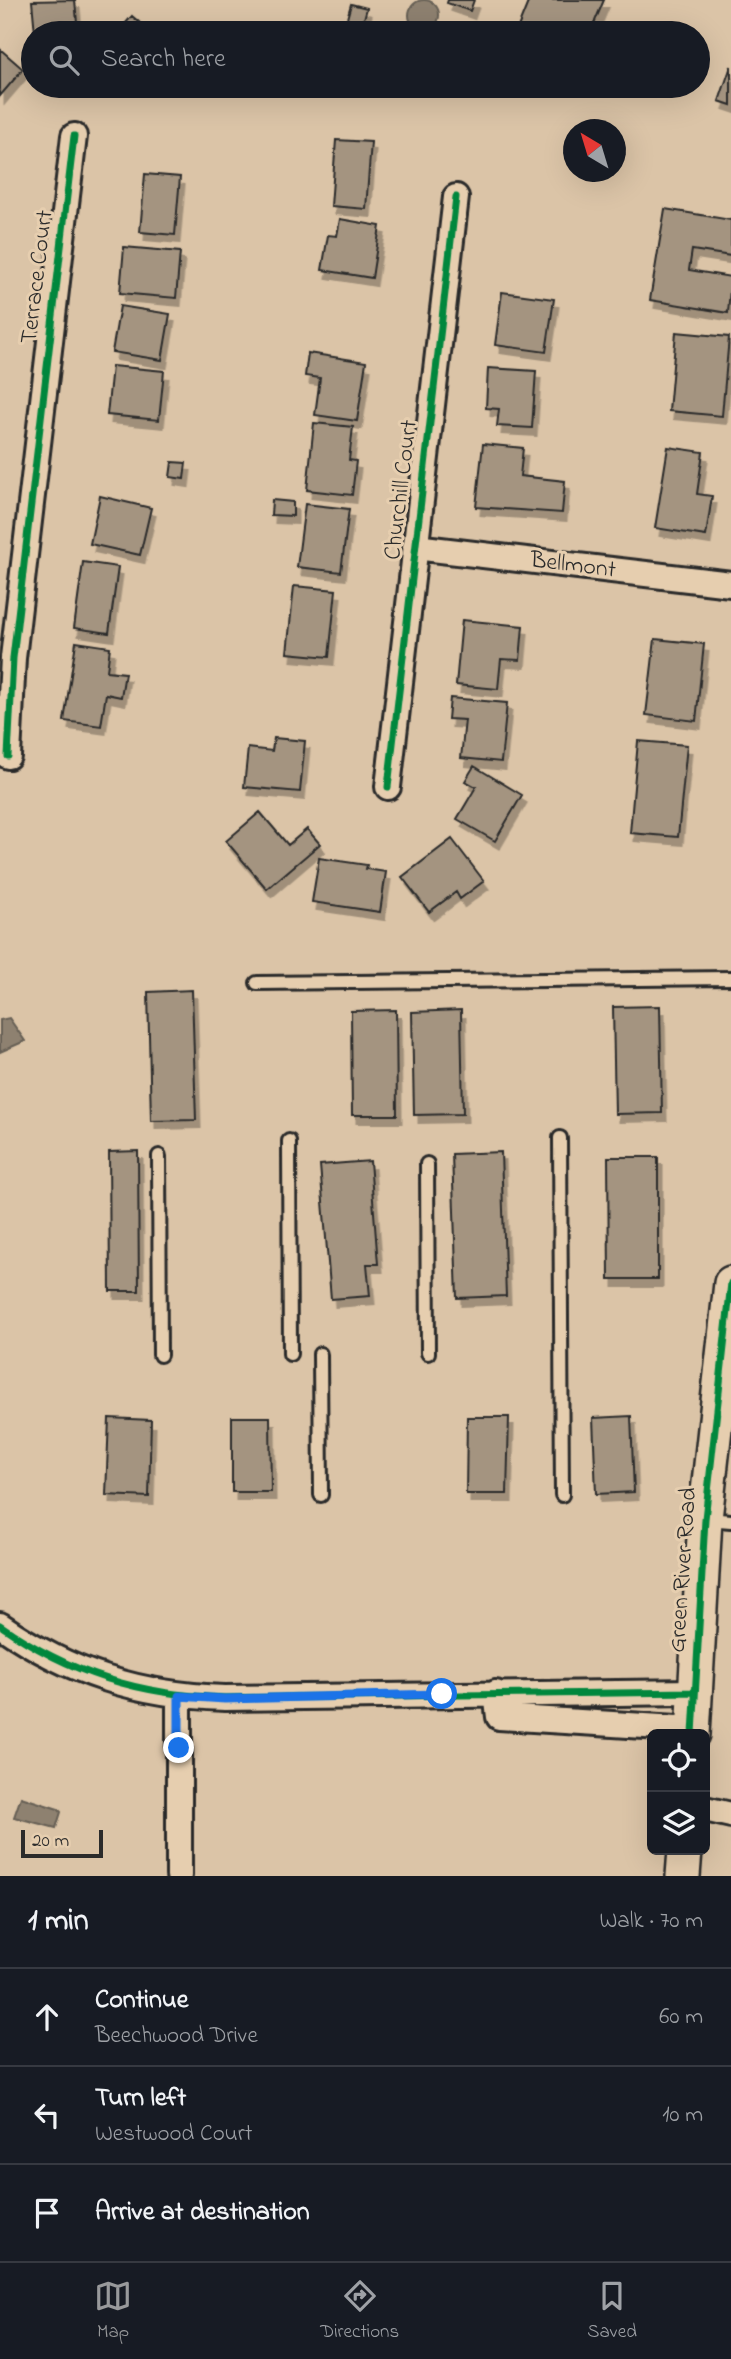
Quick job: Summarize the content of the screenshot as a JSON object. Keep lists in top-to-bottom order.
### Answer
{
  "streets": {
    "street": [
      "Terrace Court",
      "Churchill Court",
      "Bellmont",
      "Green River Road"
    ]
  },
  "crossings": [
    ["Churchill Court", "Bellmont"]
  ],
  "scale_bar": "20 m",
  "north": "top left",
  "page": {
    "search": "Search here",
    "scale": "20 m",
    "heading": ["1 min", "Walk · 70 m"],
    "list": [
      ["Continue", "Beechwood Drive", "60 m"],
      ["Turn left", "Westwood Court", "10 m"],
      "Arrive at destination"
    ],
    "nav": ["Map", "Directions", "Saved"]
  }
}
